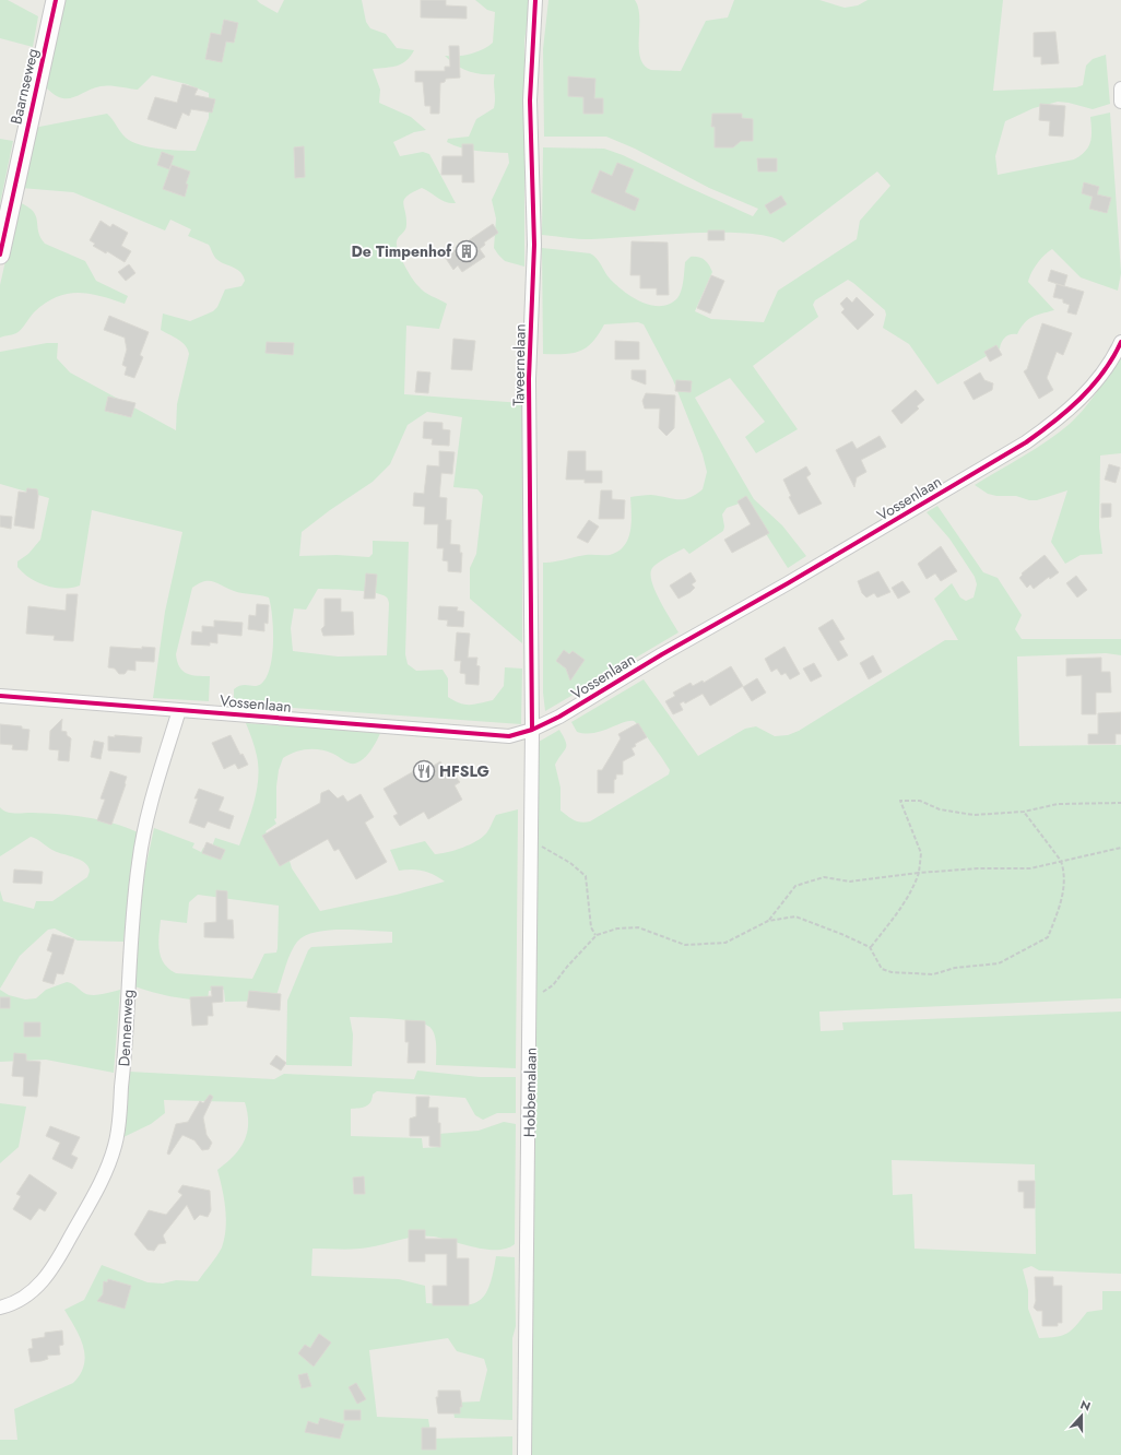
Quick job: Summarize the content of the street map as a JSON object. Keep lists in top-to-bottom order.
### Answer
{
  "streets": {
    "street": [
      "Baarnseweg",
      "Taveernelaan",
      "Vossenlaan",
      "Dennenweg",
      "Hobbemalaan"
    ]
  },
  "crossings": [
    ["Taveernelaan", "Vossenlaan"],
    ["Taveernelaan", "Hobbemalaan"],
    ["Vossenlaan", "Dennenweg"],
    ["Vossenlaan", "Hobbemalaan"]
  ],
  "places": {
    "building": ["De Timpenhof"],
    "restaurant": ["HFSLG"]
  },
  "north": "top"
}
